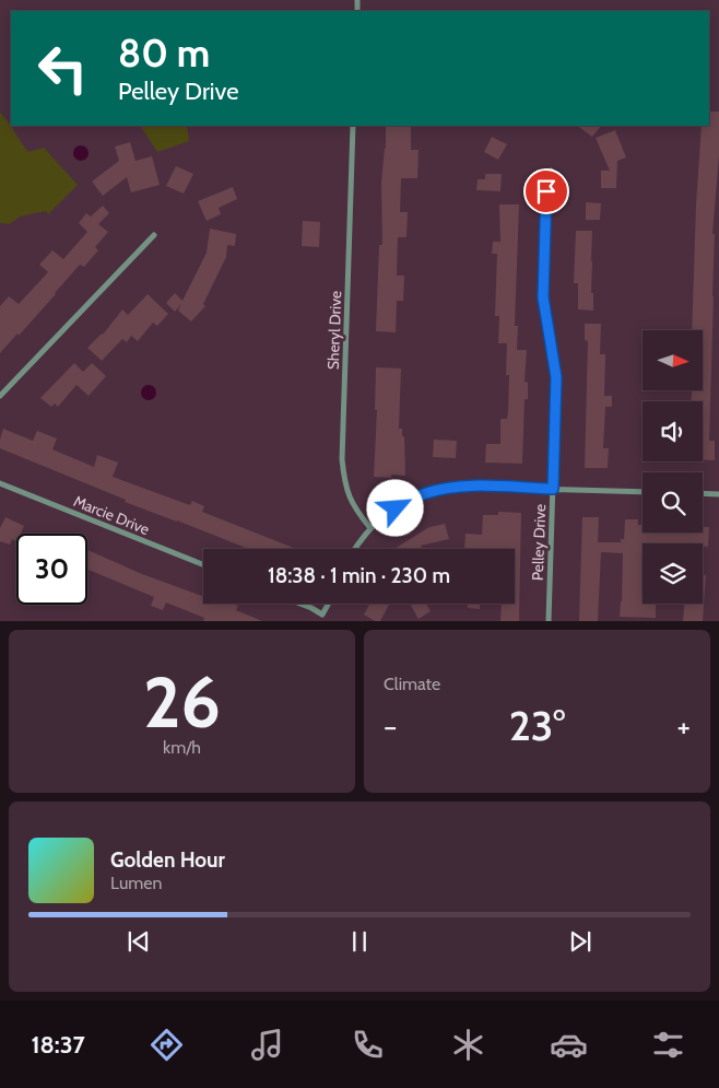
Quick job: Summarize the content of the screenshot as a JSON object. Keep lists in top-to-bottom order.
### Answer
{
  "streets": {
    "street": ["Sheryl Drive", "Marcie Drive", "Pelley Drive"]
  },
  "north": "right",
  "page": {
    "turn": ["80 m", "Pelley Drive"],
    "limit": "30",
    "trip": "18:38 · 1 min · 230 m",
    "tile": [
      ["26", "km/h"],
      "Climate"
    ],
    "heat": ["−", "23°", "+"],
    "song": ["Golden Hour", "Lumen"],
    "tabs": "18:37"
  }
}
